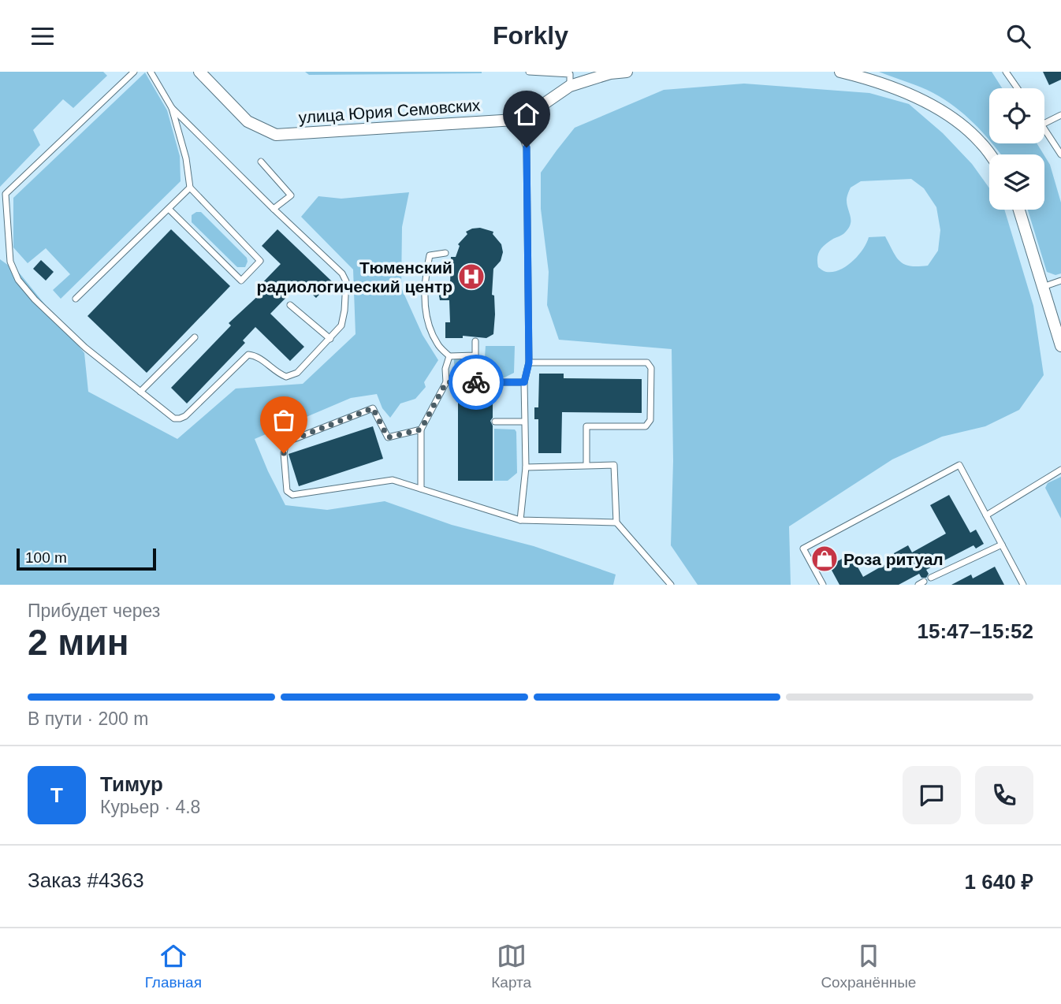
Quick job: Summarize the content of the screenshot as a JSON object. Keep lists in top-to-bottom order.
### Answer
{
  "streets": {
    "street": ["улица Юрия Семовских"]
  },
  "places": {
    "hospital": ["Тюменский радиологический центр"],
    "shop": ["Роза ритуал"]
  },
  "scale_bar": "100 m",
  "page": {
    "header": "Forkly",
    "scale": "100 m",
    "heading": ["2 мин", "Прибудет через", "15:47–15:52"],
    "panel": [
      "Тимур",
      "Курьер · 4.8",
      "Заказ #4363",
      "1 640 ₽"
    ],
    "bar": "В пути · 200 m",
    "round": "Т",
    "tabs": ["Главная", "Карта", "Сохранённые"]
  }
}
